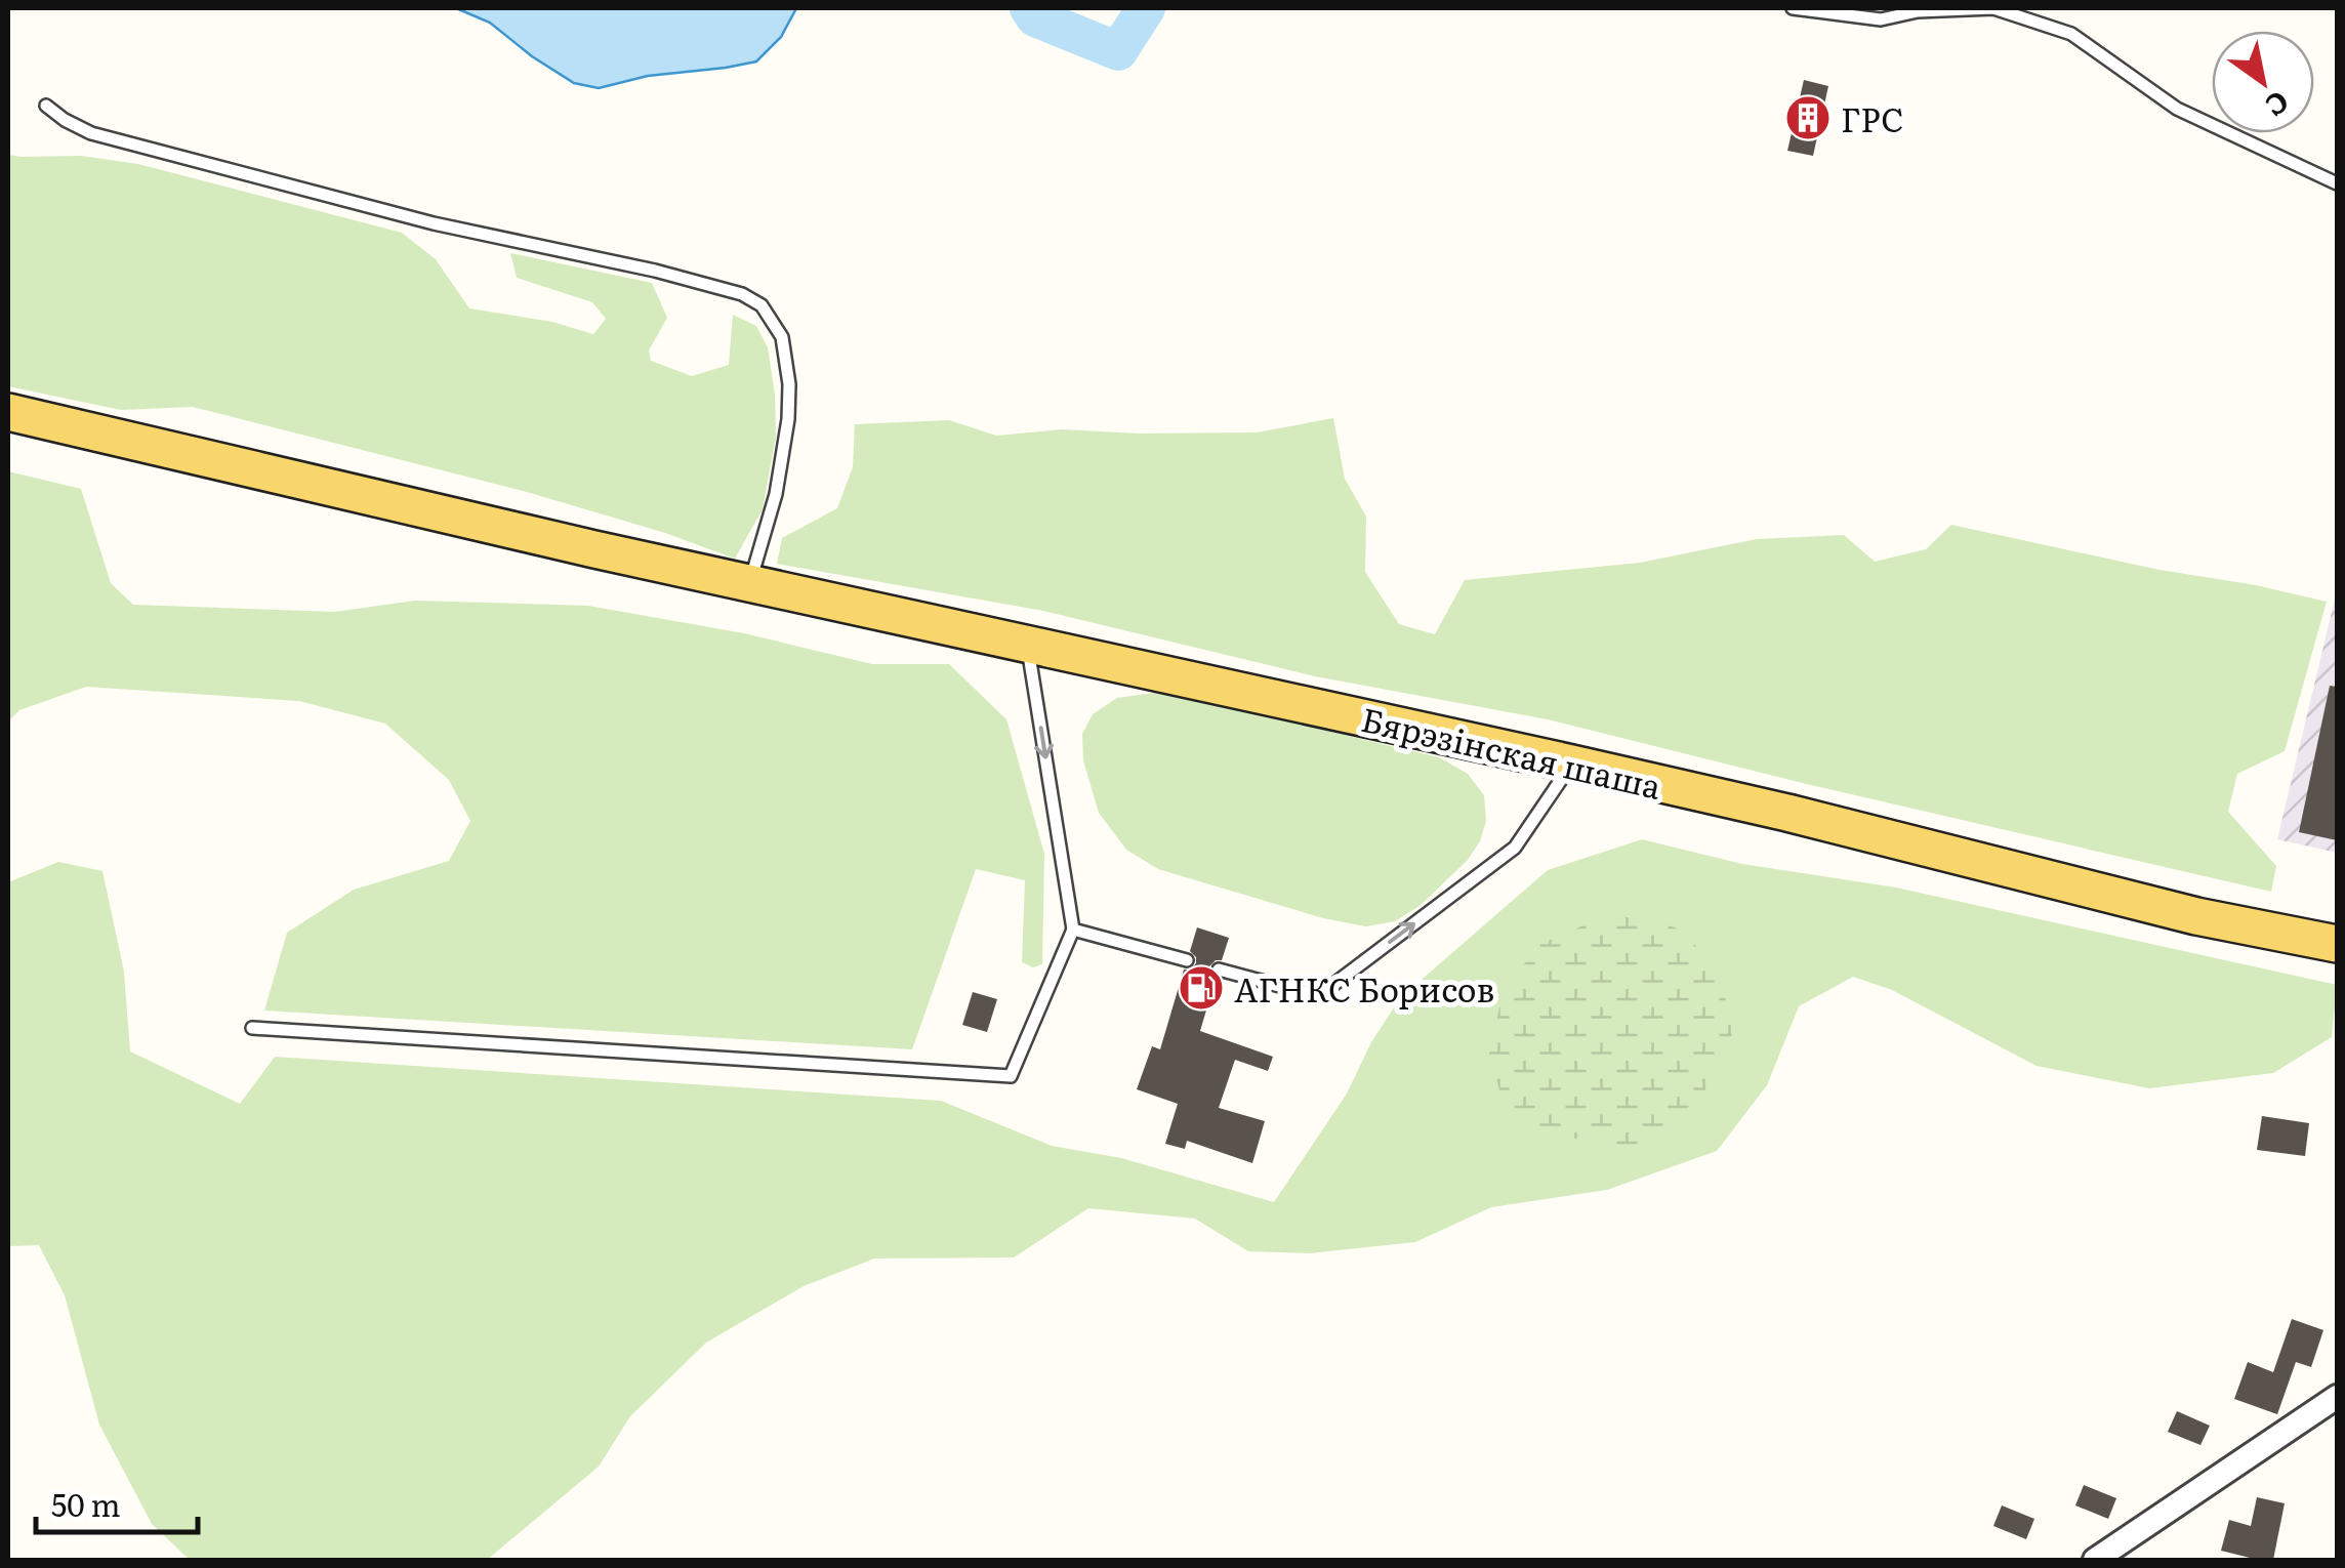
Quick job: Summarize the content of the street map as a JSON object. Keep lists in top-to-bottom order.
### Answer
{
  "streets": {
    "main road": ["Бярэзінская шаша"]
  },
  "places": {
    "building": ["ГРС"],
    "fuel station": ["АГНКС Борисов"]
  },
  "scale_bar": "50 m",
  "north": "bottom right"
}
